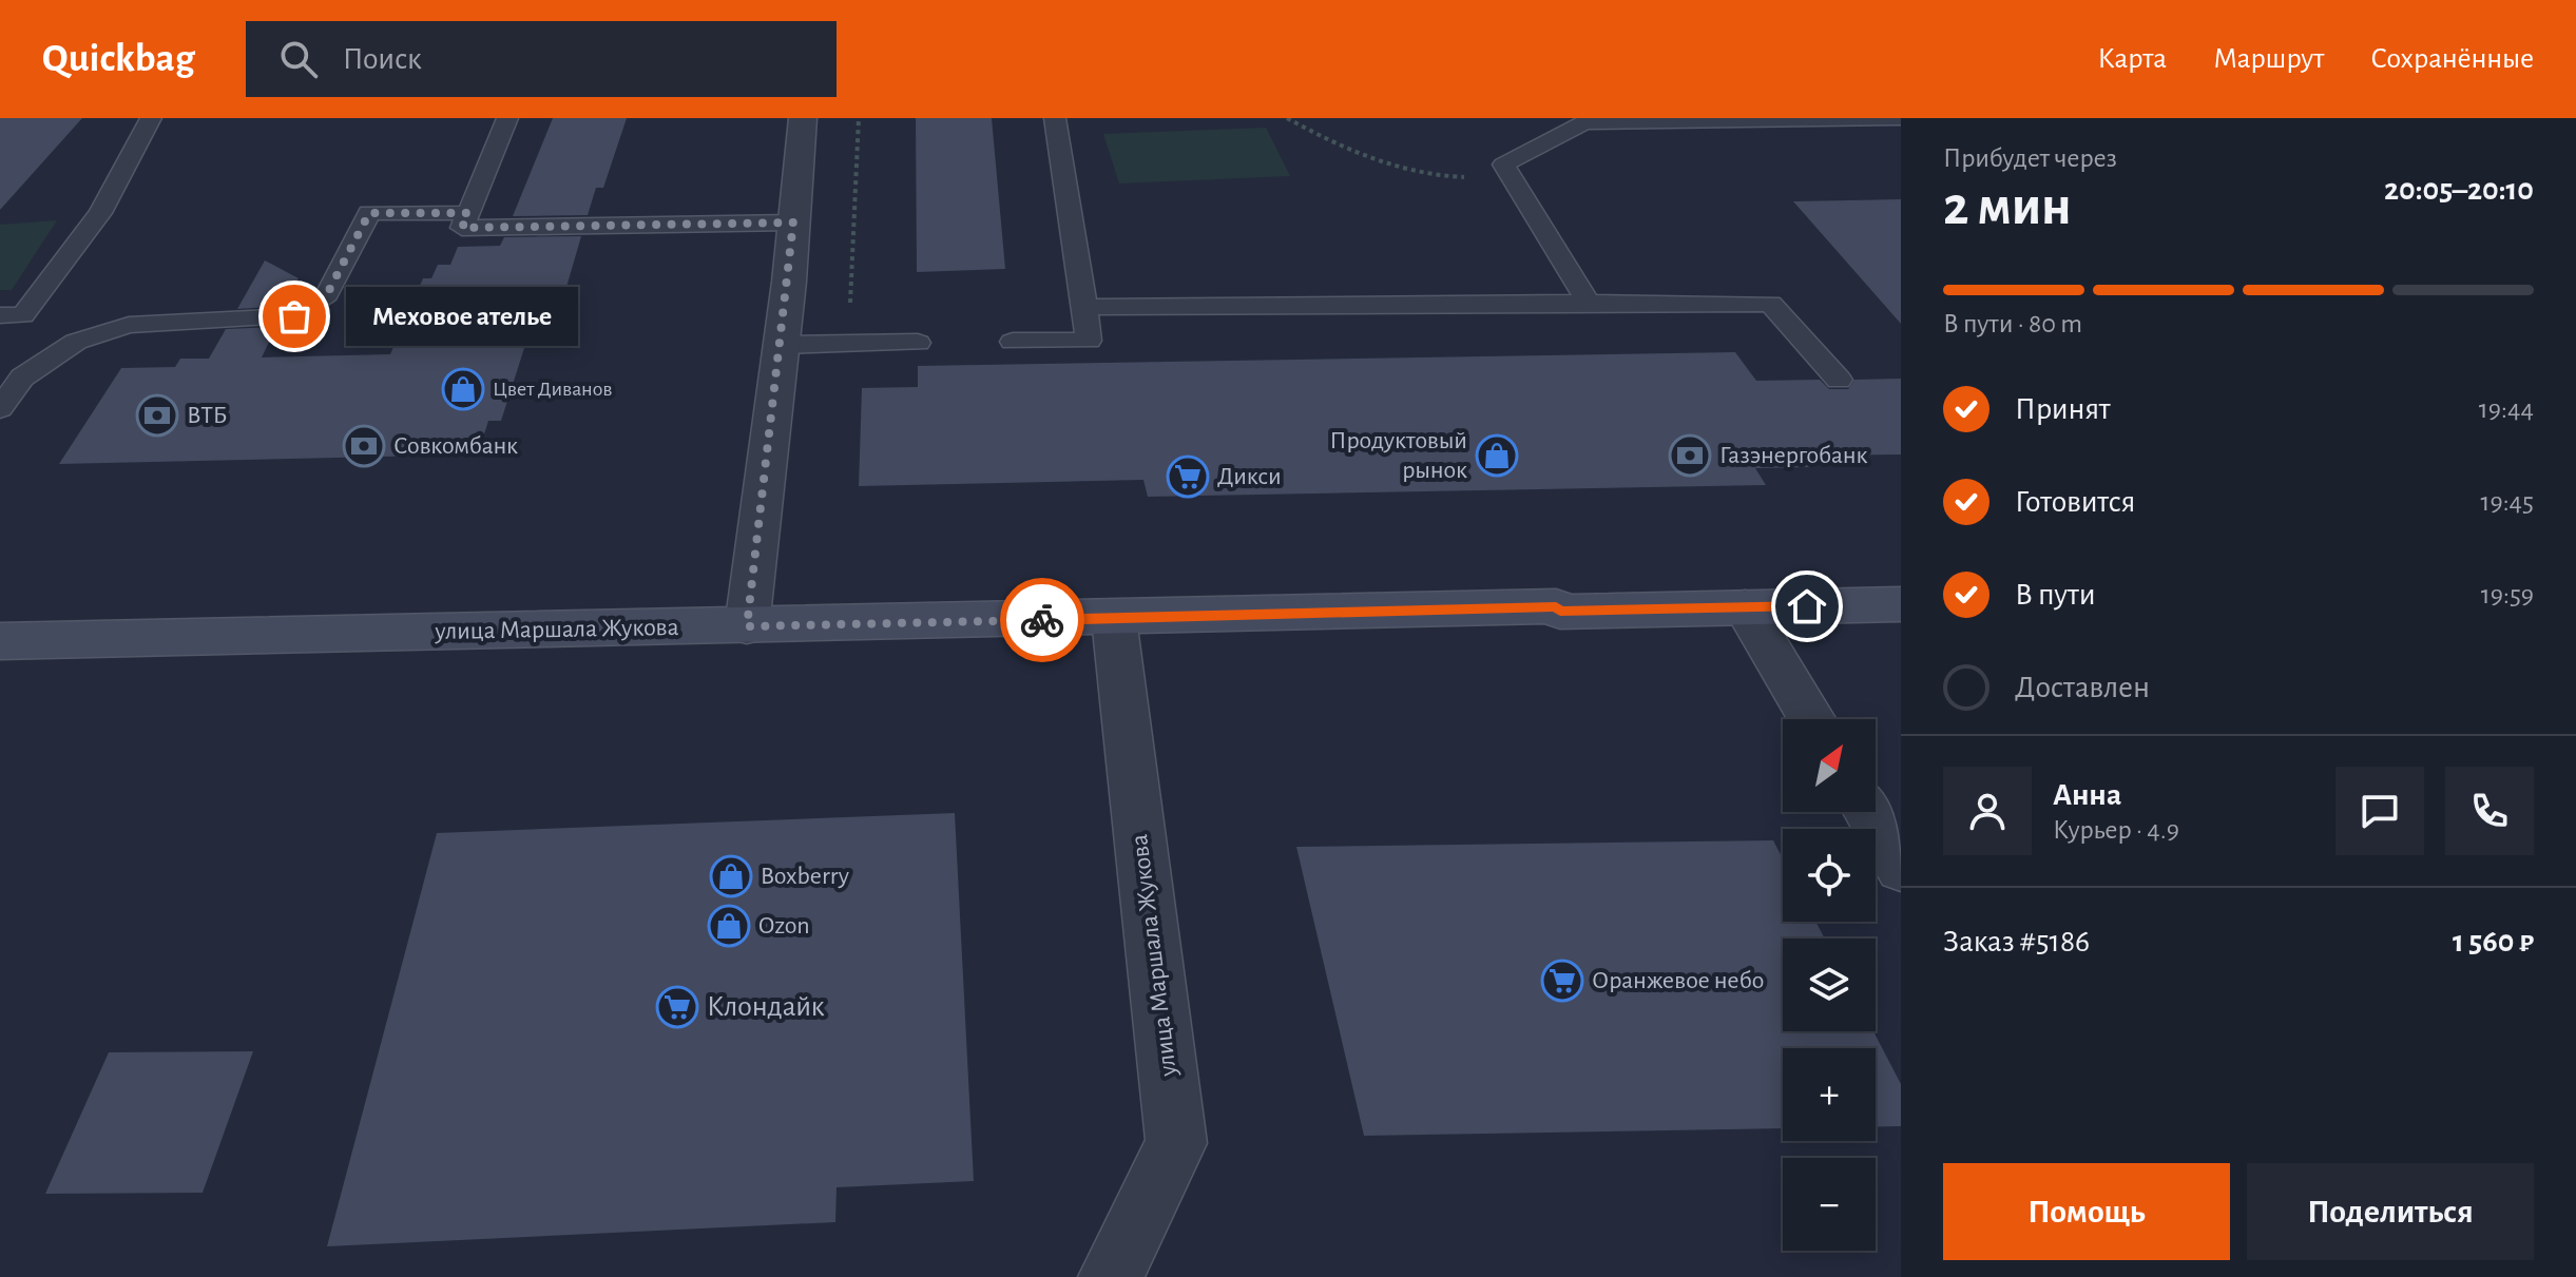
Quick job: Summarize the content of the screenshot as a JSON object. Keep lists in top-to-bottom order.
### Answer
{
  "streets": {
    "main road": ["улица Маршала Жукова"]
  },
  "places": {
    "other": ["Меховое ателье"],
    "shop": [
      "Цвет Диванов",
      "Продуктовый рынок",
      "Boxberry",
      "Ozon"
    ],
    "bank": ["ВТБ", "Совкомбанк", "Газэнергобанк"],
    "supermarket": ["Дикси", "Оранжевое небо", "Клондайк"]
  },
  "north": "top right",
  "page": {
    "header": "Quickbag",
    "search": "Поиск",
    "nav": ["Карта", "Маршрут", "Сохранённые"],
    "heading": ["2 мин", "Прибудет через", "20:05–20:10"],
    "panel": [
      "Анна",
      "Курьер · 4.9",
      "Заказ #5186",
      "1 560 ₽"
    ],
    "bar": "В пути · 80 m",
    "bubble": "Меховое ателье",
    "list": [
      ["Принят", "19:44"],
      ["Готовится", "19:45"],
      ["В пути", "19:59"],
      "Доставлен"
    ],
    "map_buttons": ["+", "−"],
    "buttons": ["Помощь", "Поделиться"]
  }
}
